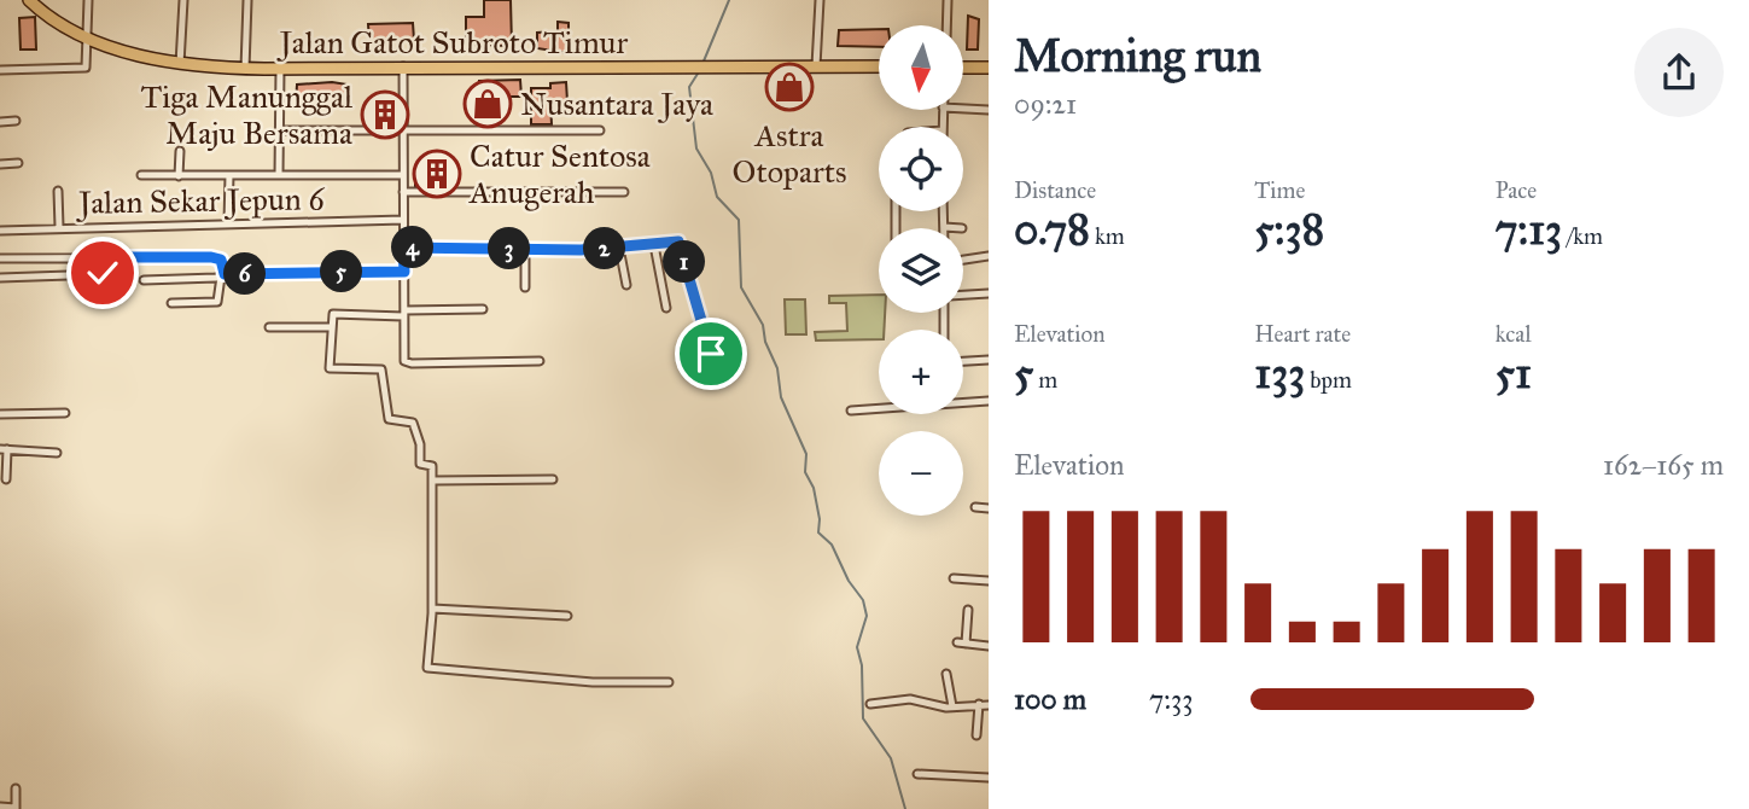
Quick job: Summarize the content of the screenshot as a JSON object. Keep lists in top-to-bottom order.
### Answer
{
  "streets": {
    "highway": ["Jalan Gatot Subroto Timur"],
    "street": ["Jalan Sekar Jepun 6"]
  },
  "places": {
    "shop": ["Astra Otoparts", "Nusantara Jaya"],
    "building": ["Tiga Manunggal Maju Bersama", "Catur Sentosa Anugerah"]
  },
  "north": "bottom",
  "page": {
    "heading": ["Morning run", "09:21"],
    "map_buttons": ["+", "−"],
    "stats": [
      ["Distance", "0.78 km"],
      ["Time", "5:38"],
      ["Pace", "7:13 /km"],
      ["Elevation", "5 m"],
      ["Heart rate", "133 bpm"],
      ["kcal", "51"]
    ],
    "pins": [
      "4",
      "2",
      "3",
      "1",
      "5",
      "6"
    ],
    "chart": ["Elevation", "162–165 m"],
    "list": [
      {
        "name": "100 m",
        "note": "7:33"
      }
    ]
  }
}
